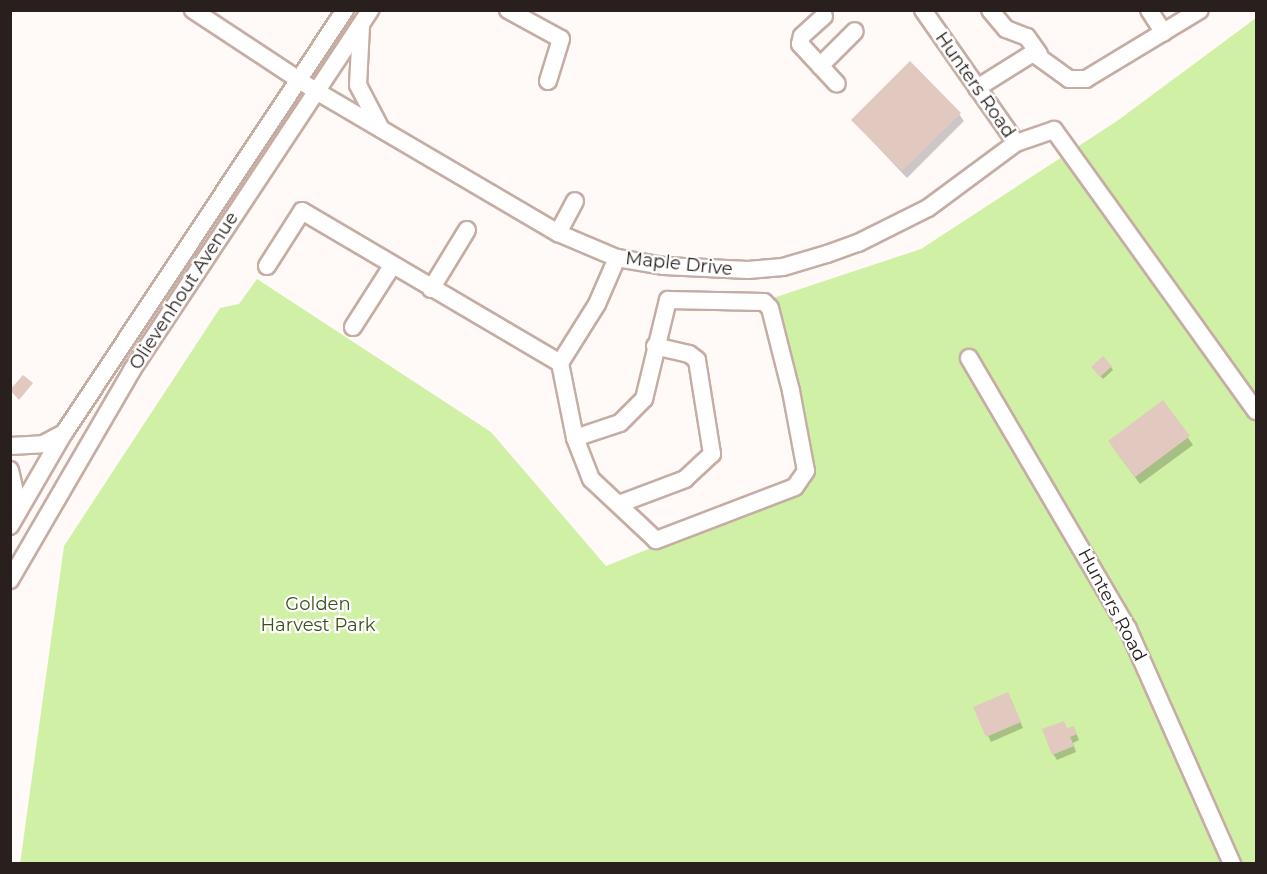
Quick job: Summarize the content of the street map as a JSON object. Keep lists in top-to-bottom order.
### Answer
{
  "streets": {
    "street": ["Hunters Road", "Maple Drive", "Olievenhout Avenue"]
  },
  "crossings": [
    ["Hunters Road", "Maple Drive"],
    ["Maple Drive", "Olievenhout Avenue"]
  ],
  "parks": ["Golden Harvest Park"]
}
